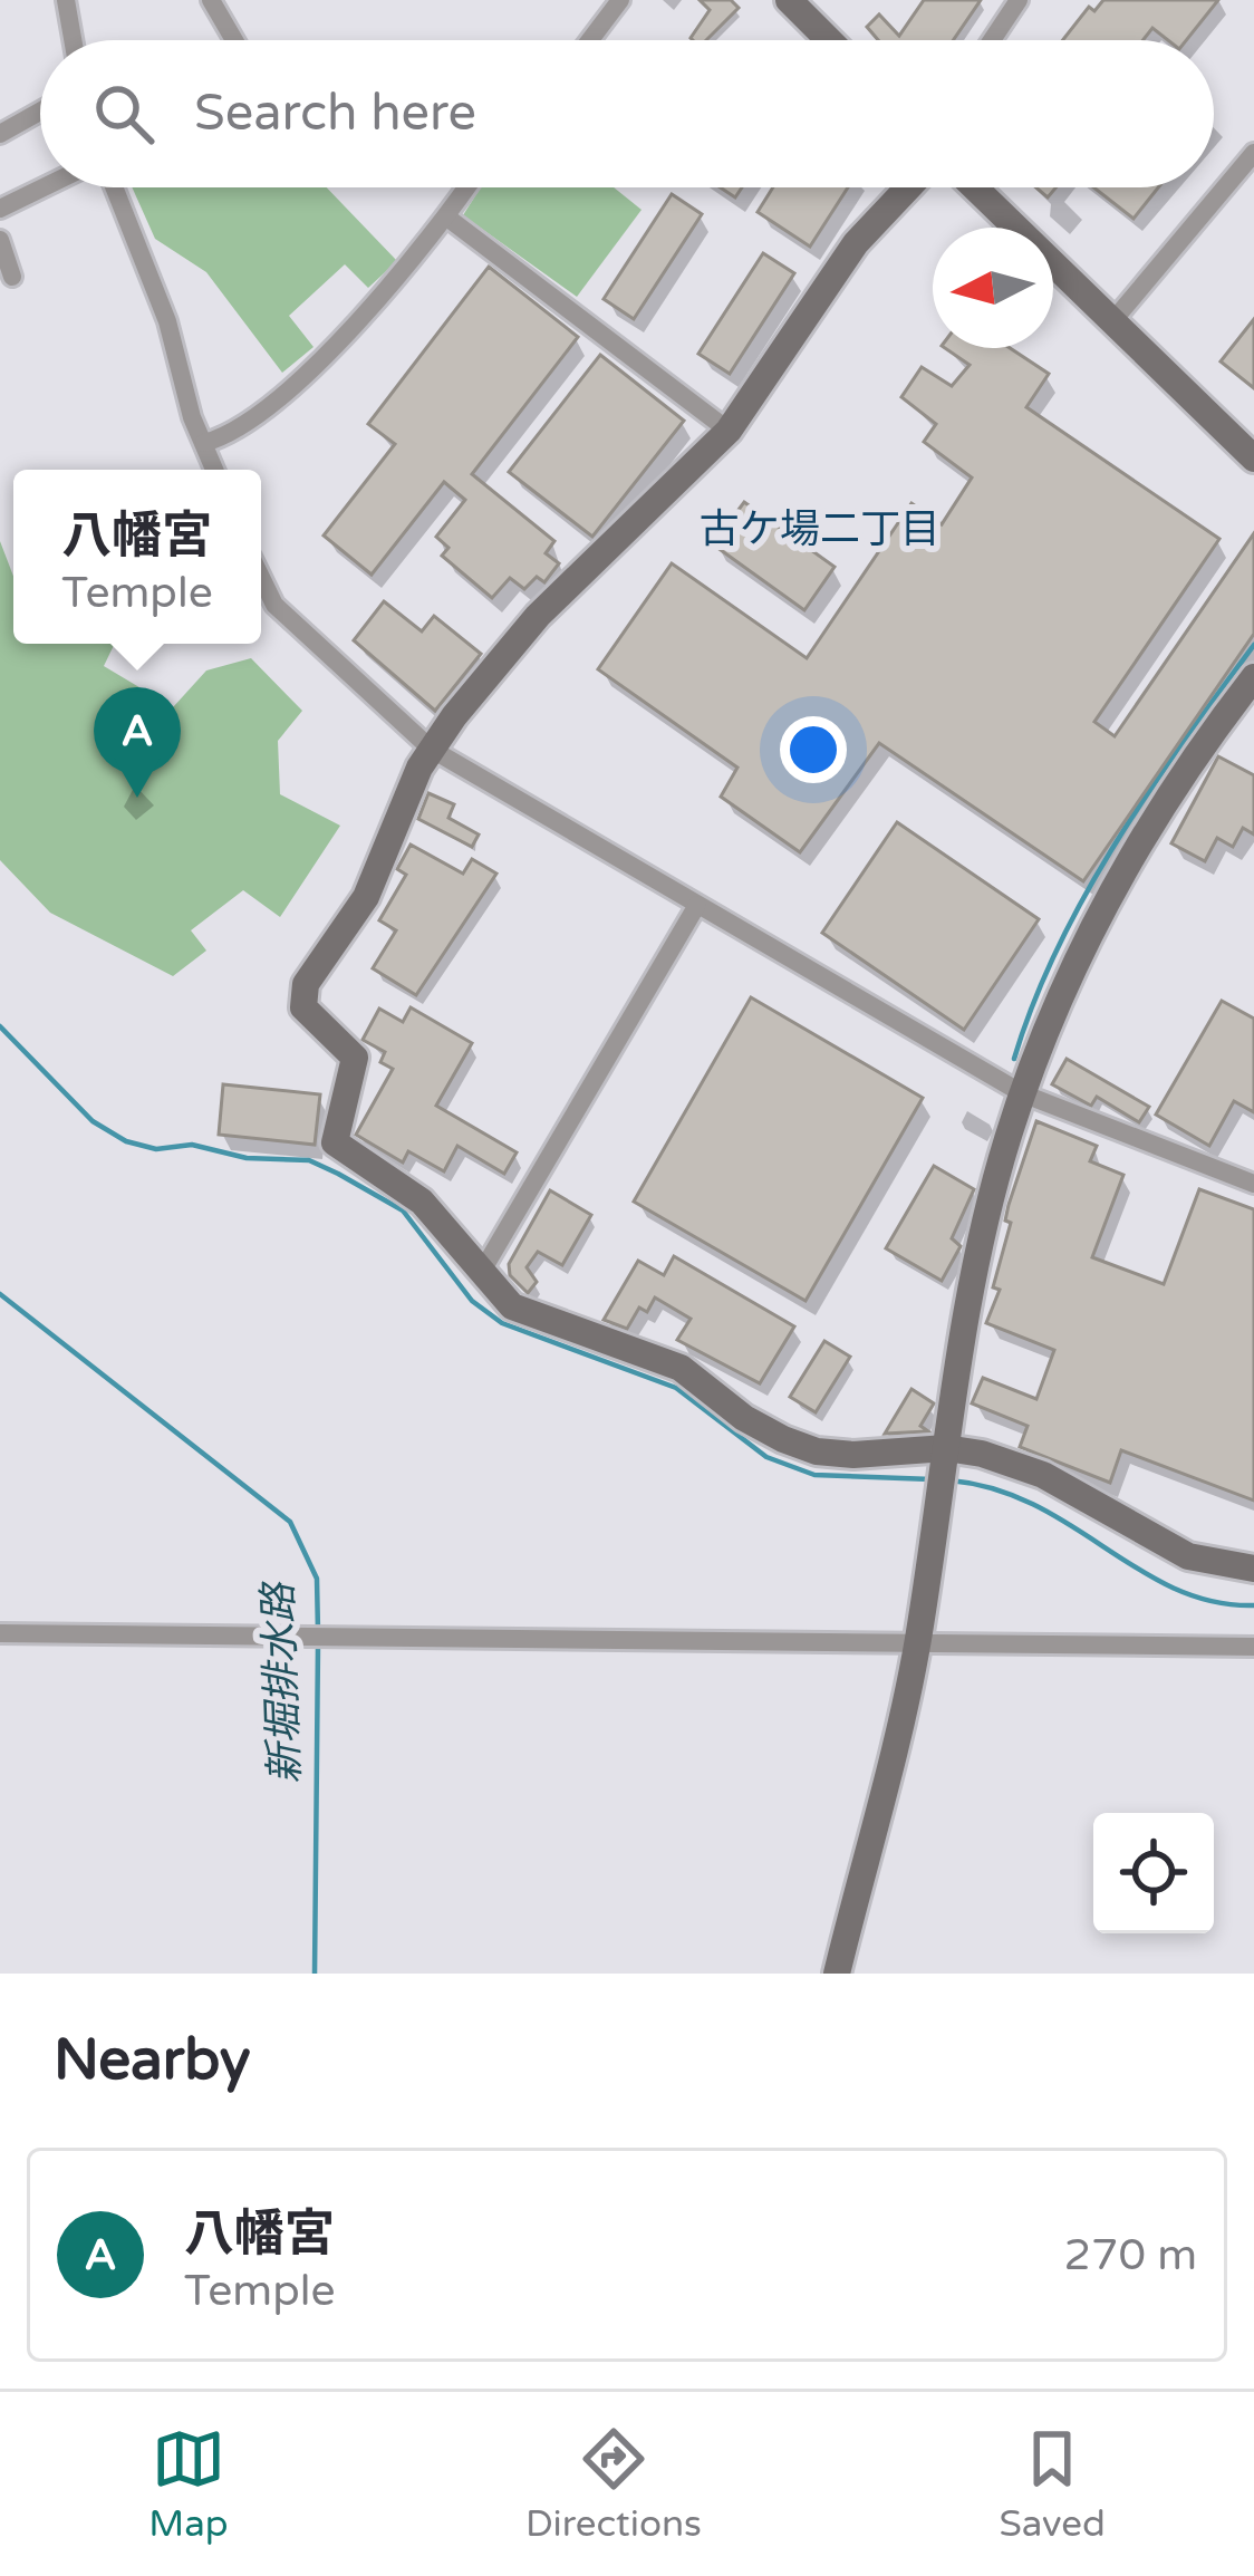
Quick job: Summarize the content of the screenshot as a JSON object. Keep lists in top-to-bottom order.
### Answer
{
  "districts": ["古ケ場二丁目"],
  "water": ["新堀排水路"],
  "north": "left",
  "page": {
    "search": "Search here",
    "popup": ["八幡宮", "Temple"],
    "pins": "A",
    "heading": "Nearby",
    "list": [
      {
        "mark": "A",
        "name": "八幡宮",
        "note": "Temple",
        "value": "270 m"
      }
    ],
    "nav": ["Map", "Directions", "Saved"]
  }
}
